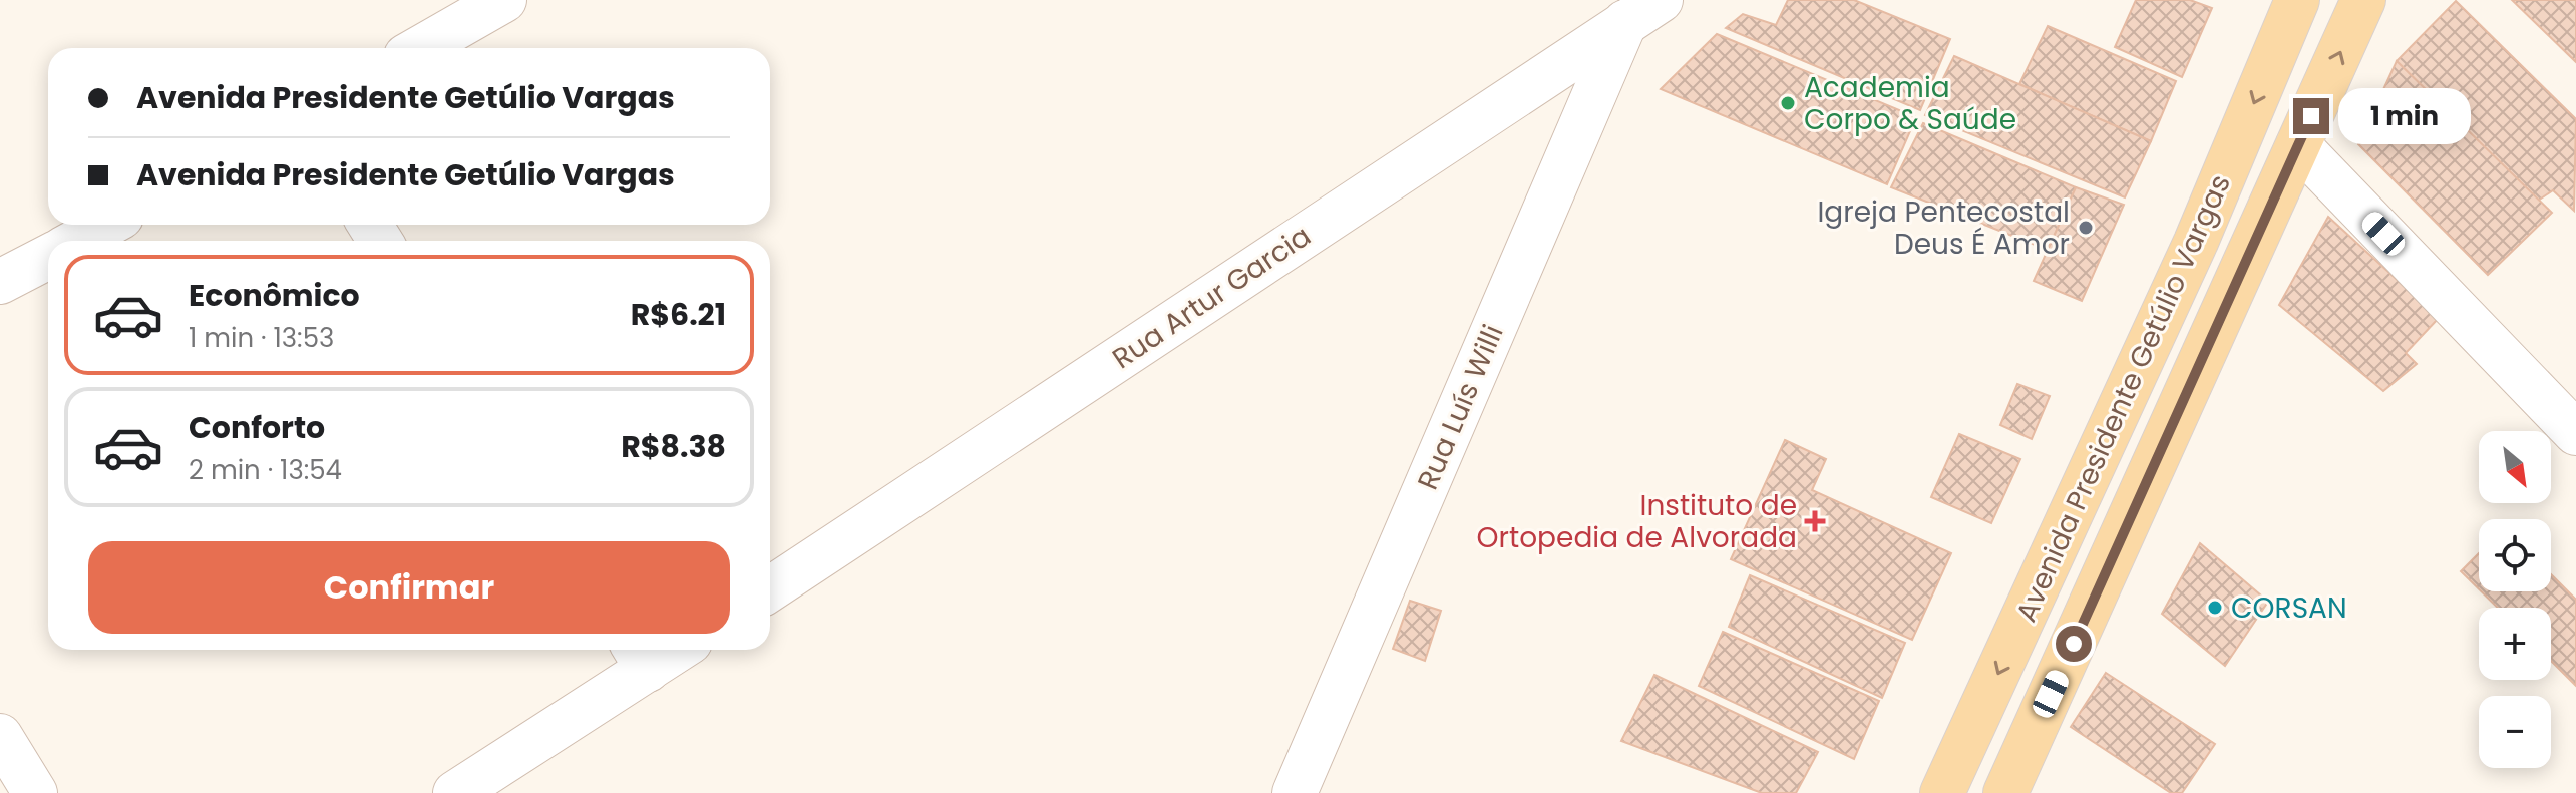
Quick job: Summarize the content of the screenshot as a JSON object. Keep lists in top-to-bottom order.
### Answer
{
  "streets": {
    "main road": ["Avenida Presidente Getúlio Vargas"],
    "street": ["Rua Artur Garcia", "Rua Luís Willi"]
  },
  "crossings": [
    ["Rua Artur Garcia", "Rua Luís Willi"]
  ],
  "places": {
    "other": ["Academia Corpo & Saúde", "Igreja Pentecostal Deus É Amor", "CORSAN"],
    "health": ["Instituto de Ortopedia de Alvorada"]
  },
  "north": "bottom right",
  "page": {
    "banner": ["Avenida Presidente Getúlio Vargas", "Avenida Presidente Getúlio Vargas"],
    "bubble": "1 min",
    "list": [
      {
        "name": "Econômico",
        "note": "1 min · 13:53",
        "value": "R$6.21"
      },
      {
        "name": "Conforto",
        "note": "2 min · 13:54",
        "value": "R$8.38"
      }
    ],
    "map_buttons": ["+", "−"],
    "buttons": "Confirmar"
  }
}
